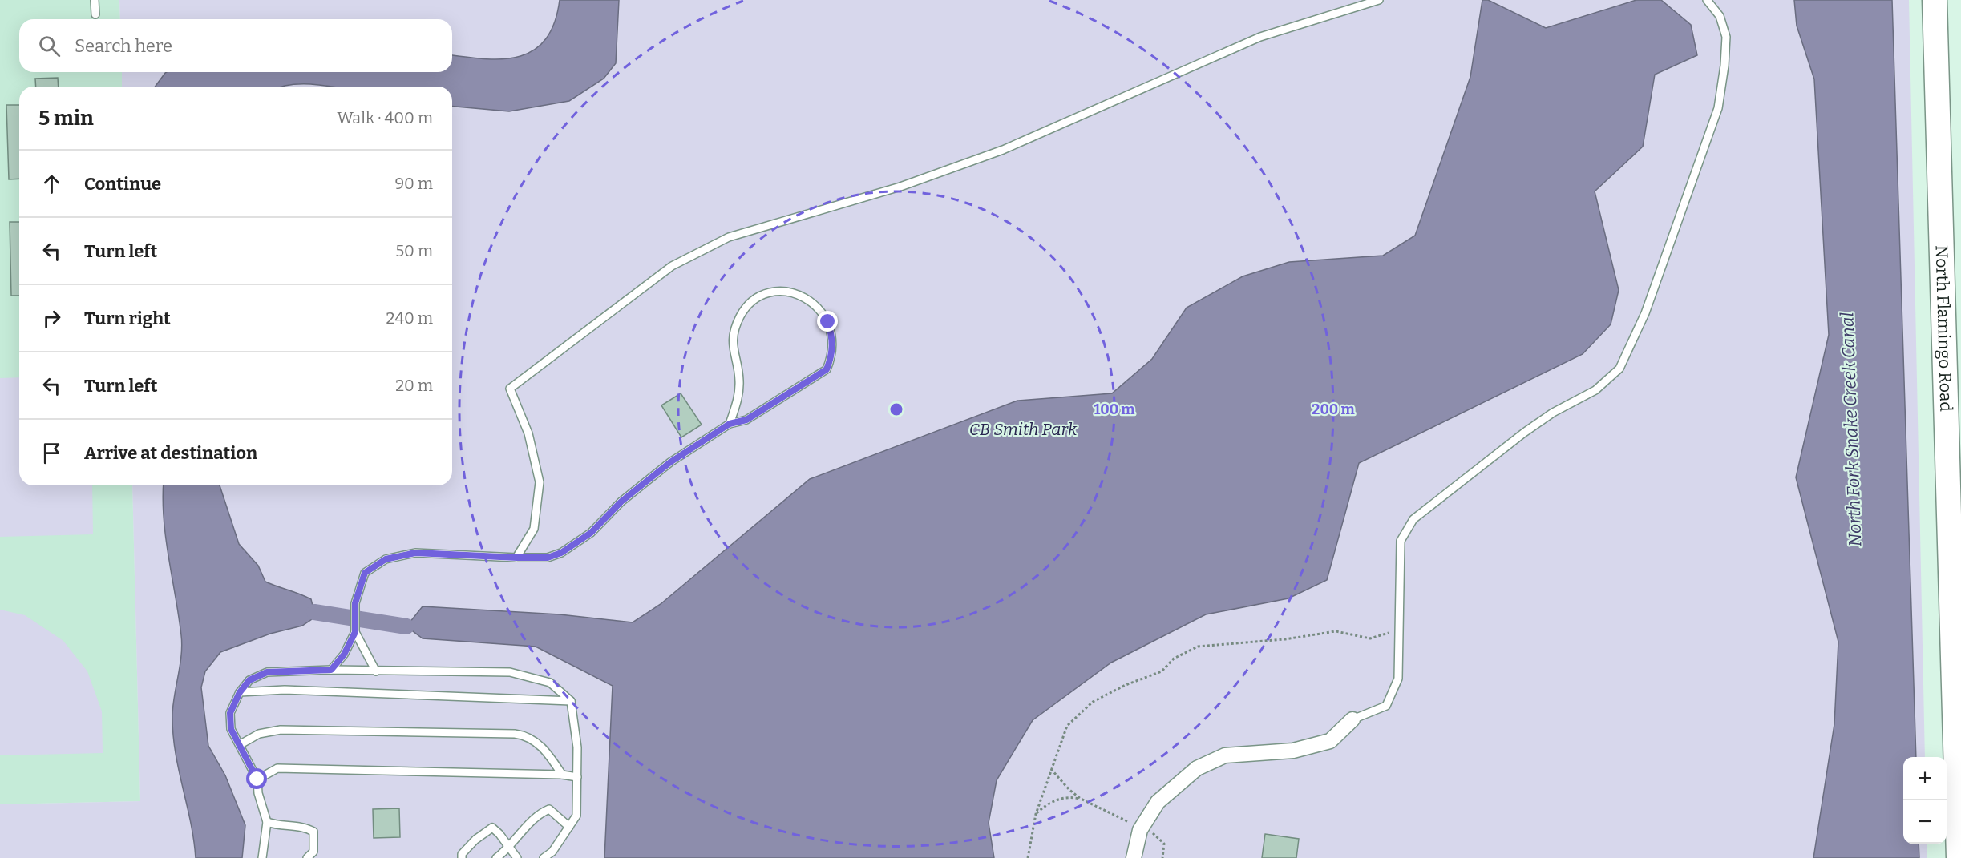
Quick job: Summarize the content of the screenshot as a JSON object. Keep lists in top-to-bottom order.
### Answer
{
  "streets": {
    "highway": ["North Flamingo Road"]
  },
  "water": ["North Fork Snake Creek Canal"],
  "parks": ["CB Smith Park"],
  "page": {
    "search": "Search here",
    "heading": ["5 min", "Walk · 400 m"],
    "list": [
      ["Continue", "90 m"],
      ["Turn left", "50 m"],
      ["Turn right", "240 m"],
      ["Turn left", "20 m"],
      "Arrive at destination"
    ],
    "map_buttons": ["+", "−"]
  },
  "rings": ["100 m", "200 m"]
}
